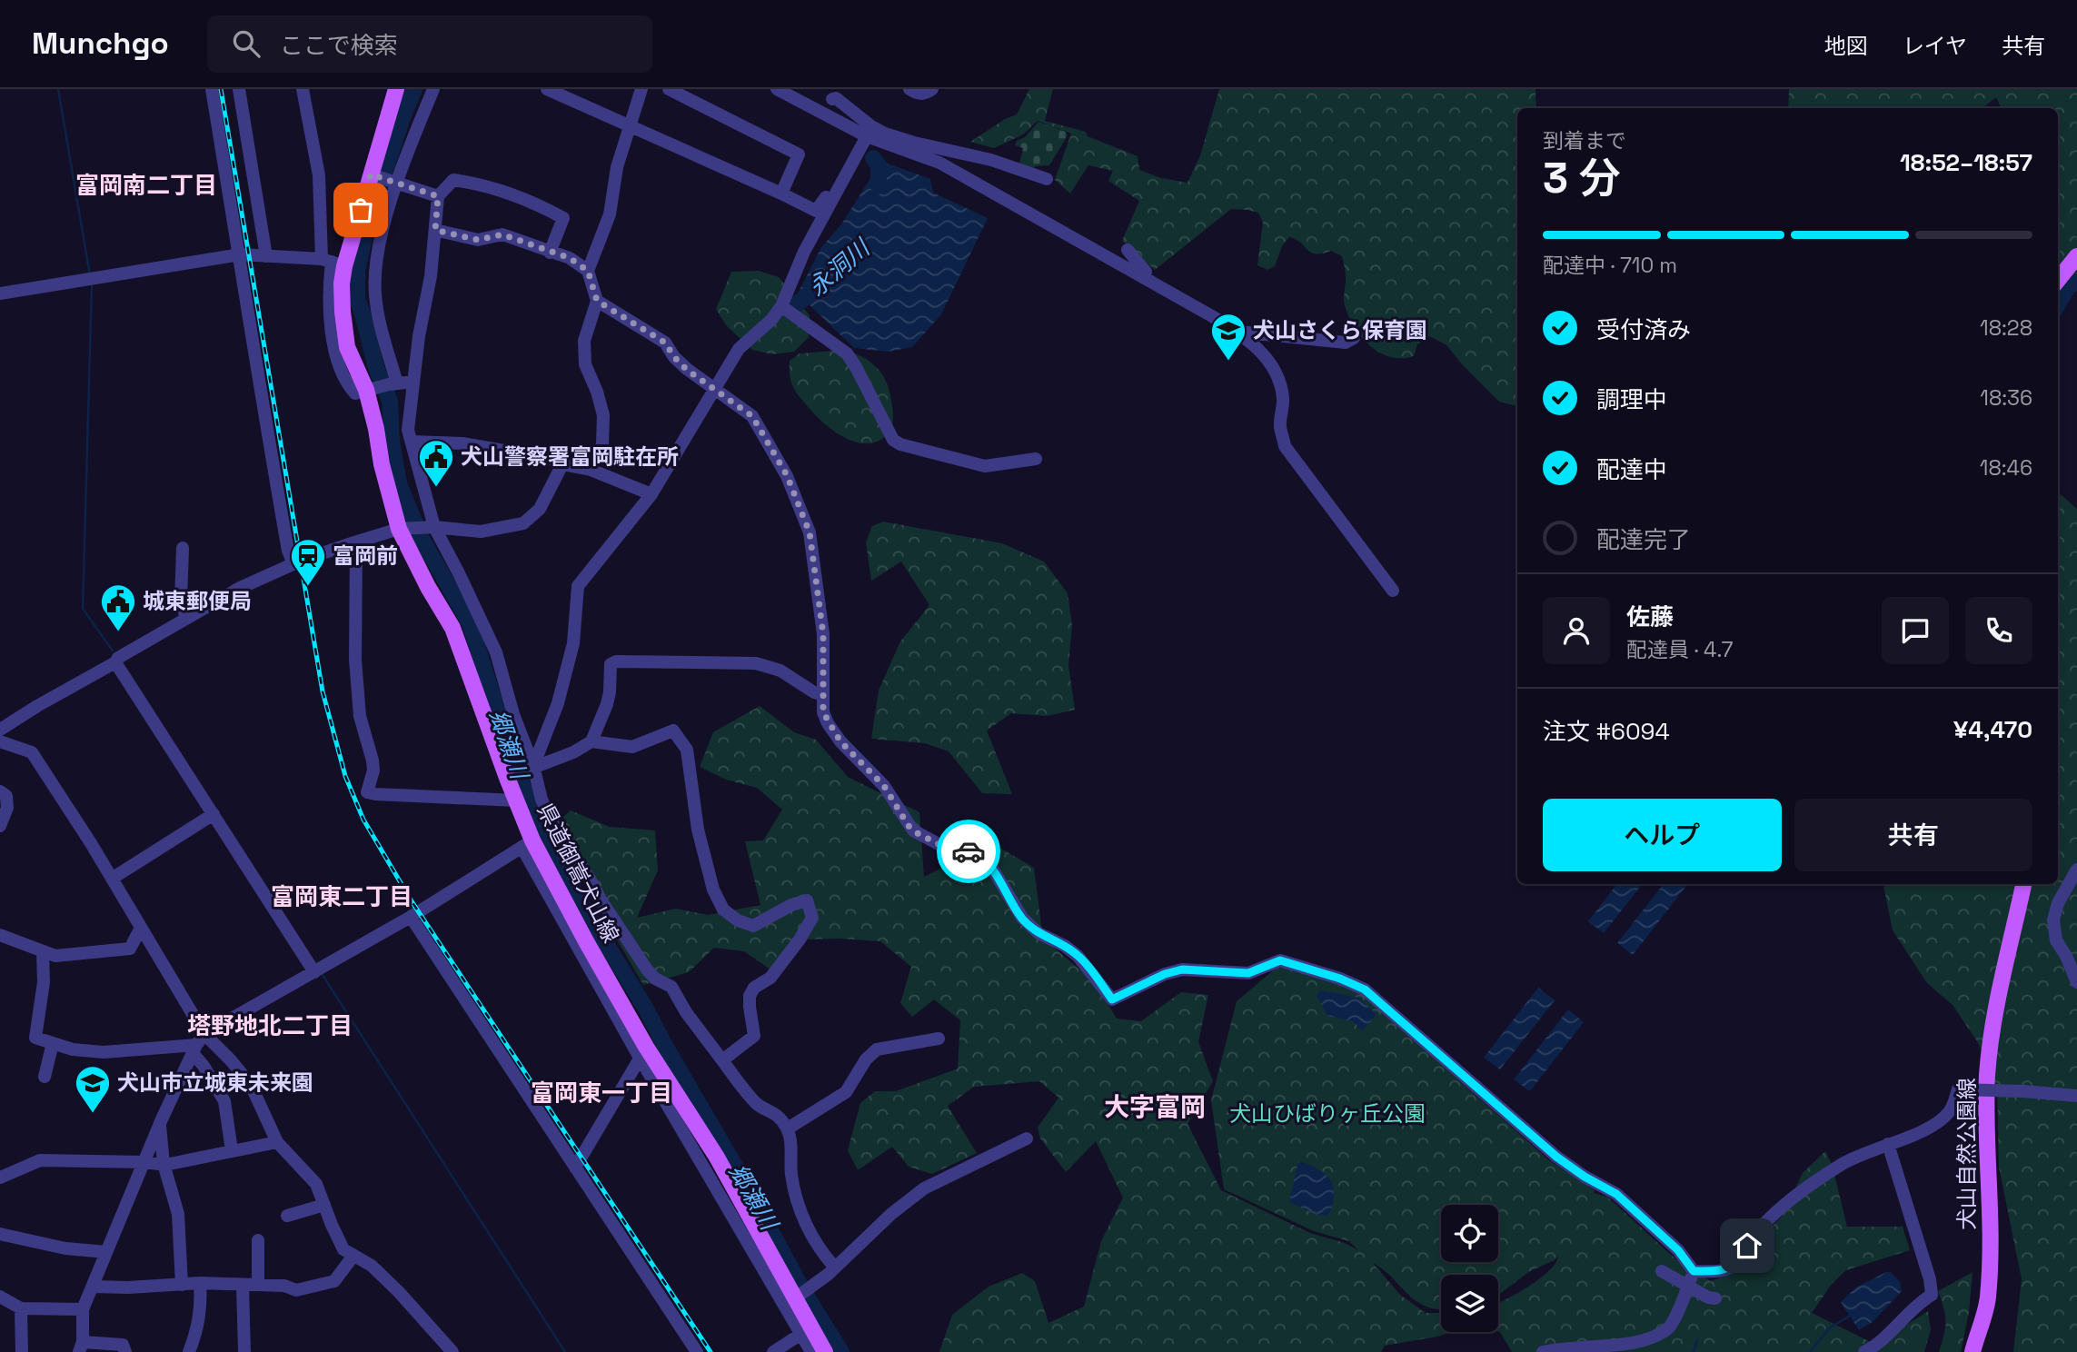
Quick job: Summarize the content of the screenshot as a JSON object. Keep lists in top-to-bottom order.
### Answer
{
  "streets": {
    "main road": ["県道御嵩犬山線", "犬山自然公園線"]
  },
  "districts": [
    "富岡南二丁目",
    "富岡東二丁目",
    "塔野地北二丁目",
    "富岡東一丁目",
    "大字富岡"
  ],
  "water": ["永洞川", "郷瀬川"],
  "parks": ["犬山ひばりヶ丘公園"],
  "places": {
    "school or university": ["犬山さくら保育園", "犬山市立城東未来園"],
    "public building": ["犬山警察署富岡駐在所", "城東郵便局"],
    "station": ["富岡前"]
  },
  "page": {
    "header": "Munchgo",
    "search": "ここで検索",
    "nav": ["地図", "レイヤ", "共有"],
    "heading": ["3 分", "到着まで", "18:52–18:57"],
    "panel": [
      "佐藤",
      "配達員 · 4.7",
      "注文 #6094",
      "¥4,470"
    ],
    "bar": "配達中 · 710 m",
    "list": [
      ["受付済み", "18:28"],
      ["調理中", "18:36"],
      ["配達中", "18:46"],
      "配達完了"
    ],
    "buttons": ["ヘルプ", "共有"]
  }
}
